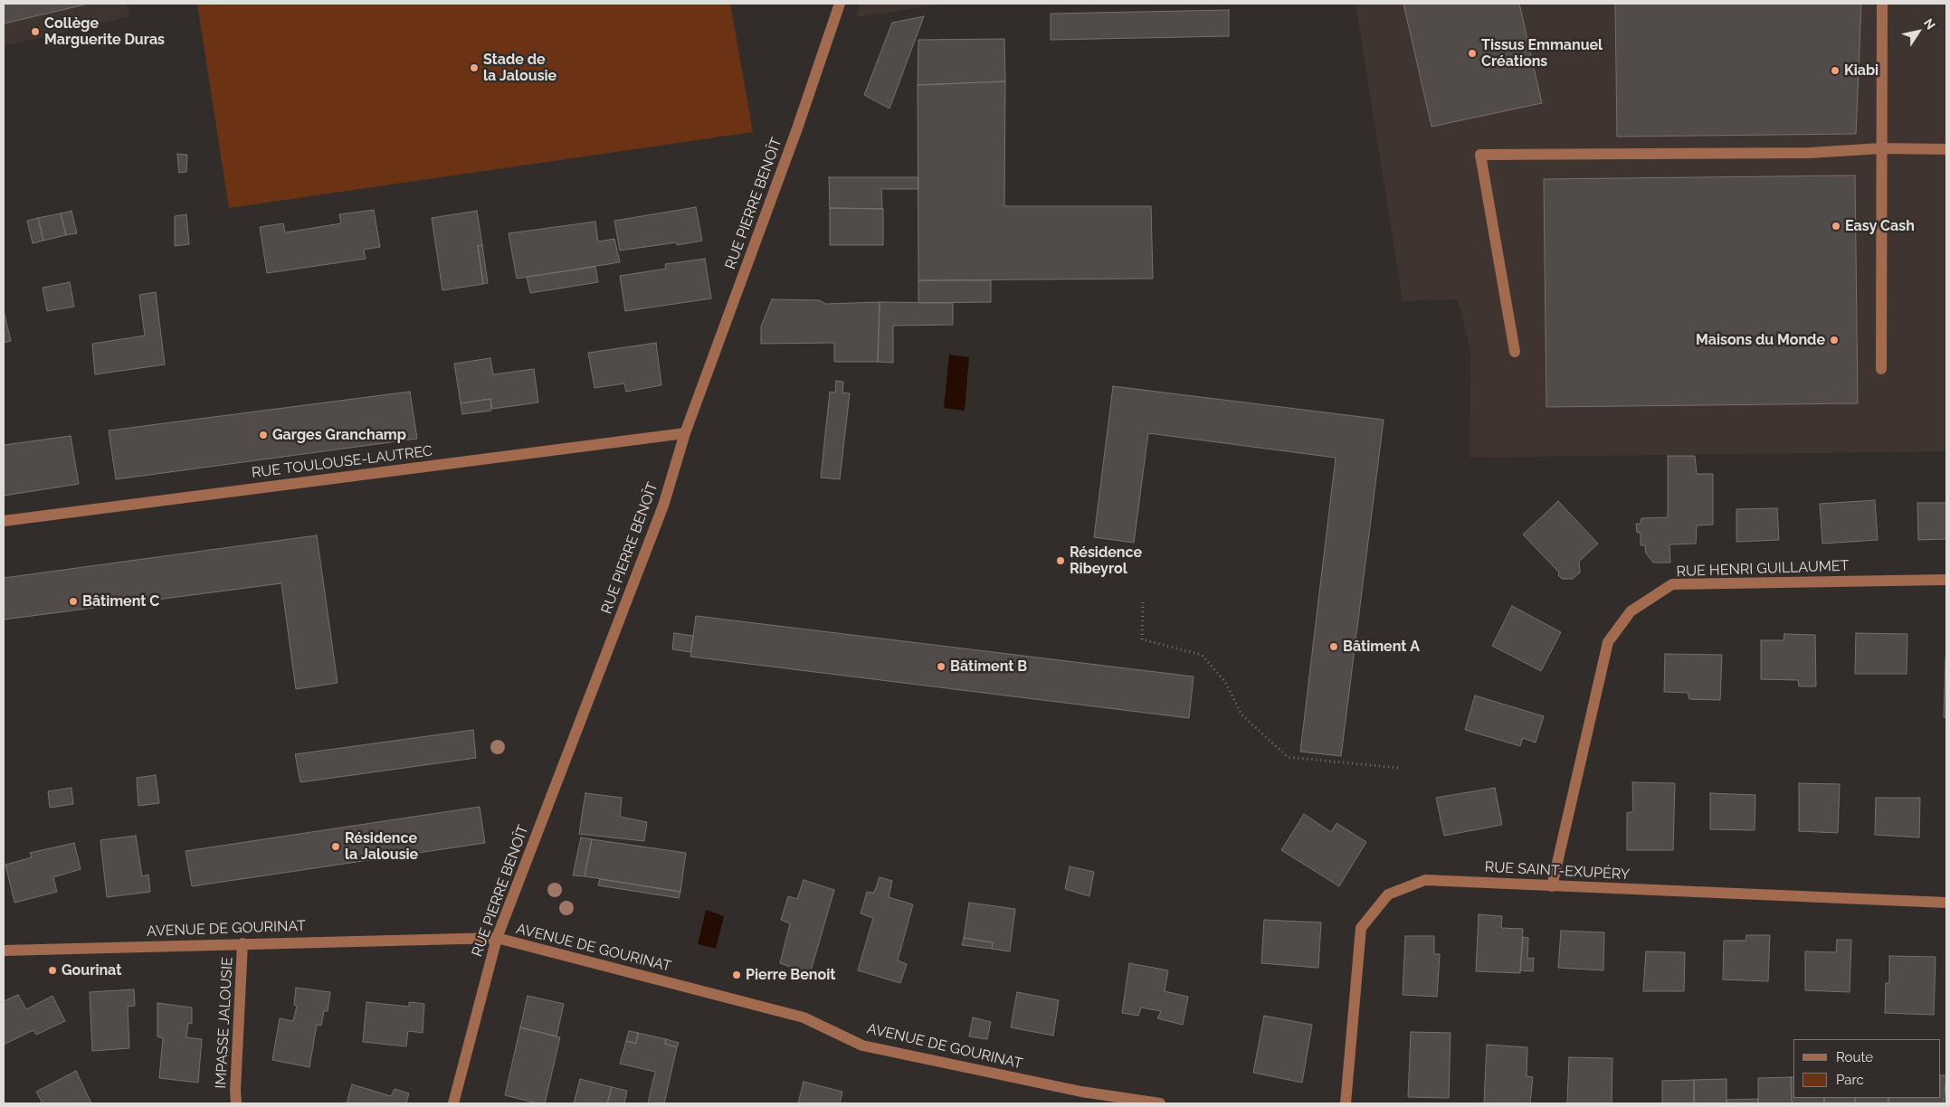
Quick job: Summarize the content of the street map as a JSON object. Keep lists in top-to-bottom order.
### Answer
{
  "streets": {
    "street": [
      "RUE PIERRE BENOÎT",
      "RUE TOULOUSE-LAUTREC",
      "RUE HENRI GUILLAUMET",
      "RUE SAINT-EXUPÉRY",
      "AVENUE DE GOURINAT",
      "IMPASSE JALOUSIE"
    ]
  },
  "crossings": [
    ["RUE PIERRE BENOÎT", "RUE TOULOUSE-LAUTREC"],
    ["RUE PIERRE BENOÎT", "AVENUE DE GOURINAT"],
    ["RUE HENRI GUILLAUMET", "RUE SAINT-EXUPÉRY"],
    ["AVENUE DE GOURINAT", "IMPASSE JALOUSIE"]
  ],
  "places": [
    "Collège Marguerite Duras",
    "Tissus Emmanuel Créations",
    "Stade de la Jalousie",
    "Kiabi",
    "Easy Cash",
    "Maisons du Monde",
    "Garges Granchamp",
    "Résidence Ribeyrol",
    "Bâtiment C",
    "Bâtiment A",
    "Bâtiment B",
    "Résidence la Jalousie",
    "Gourinat",
    "Pierre Benoit"
  ],
  "legend": ["Route", "Parc"],
  "north": "top right"
}
